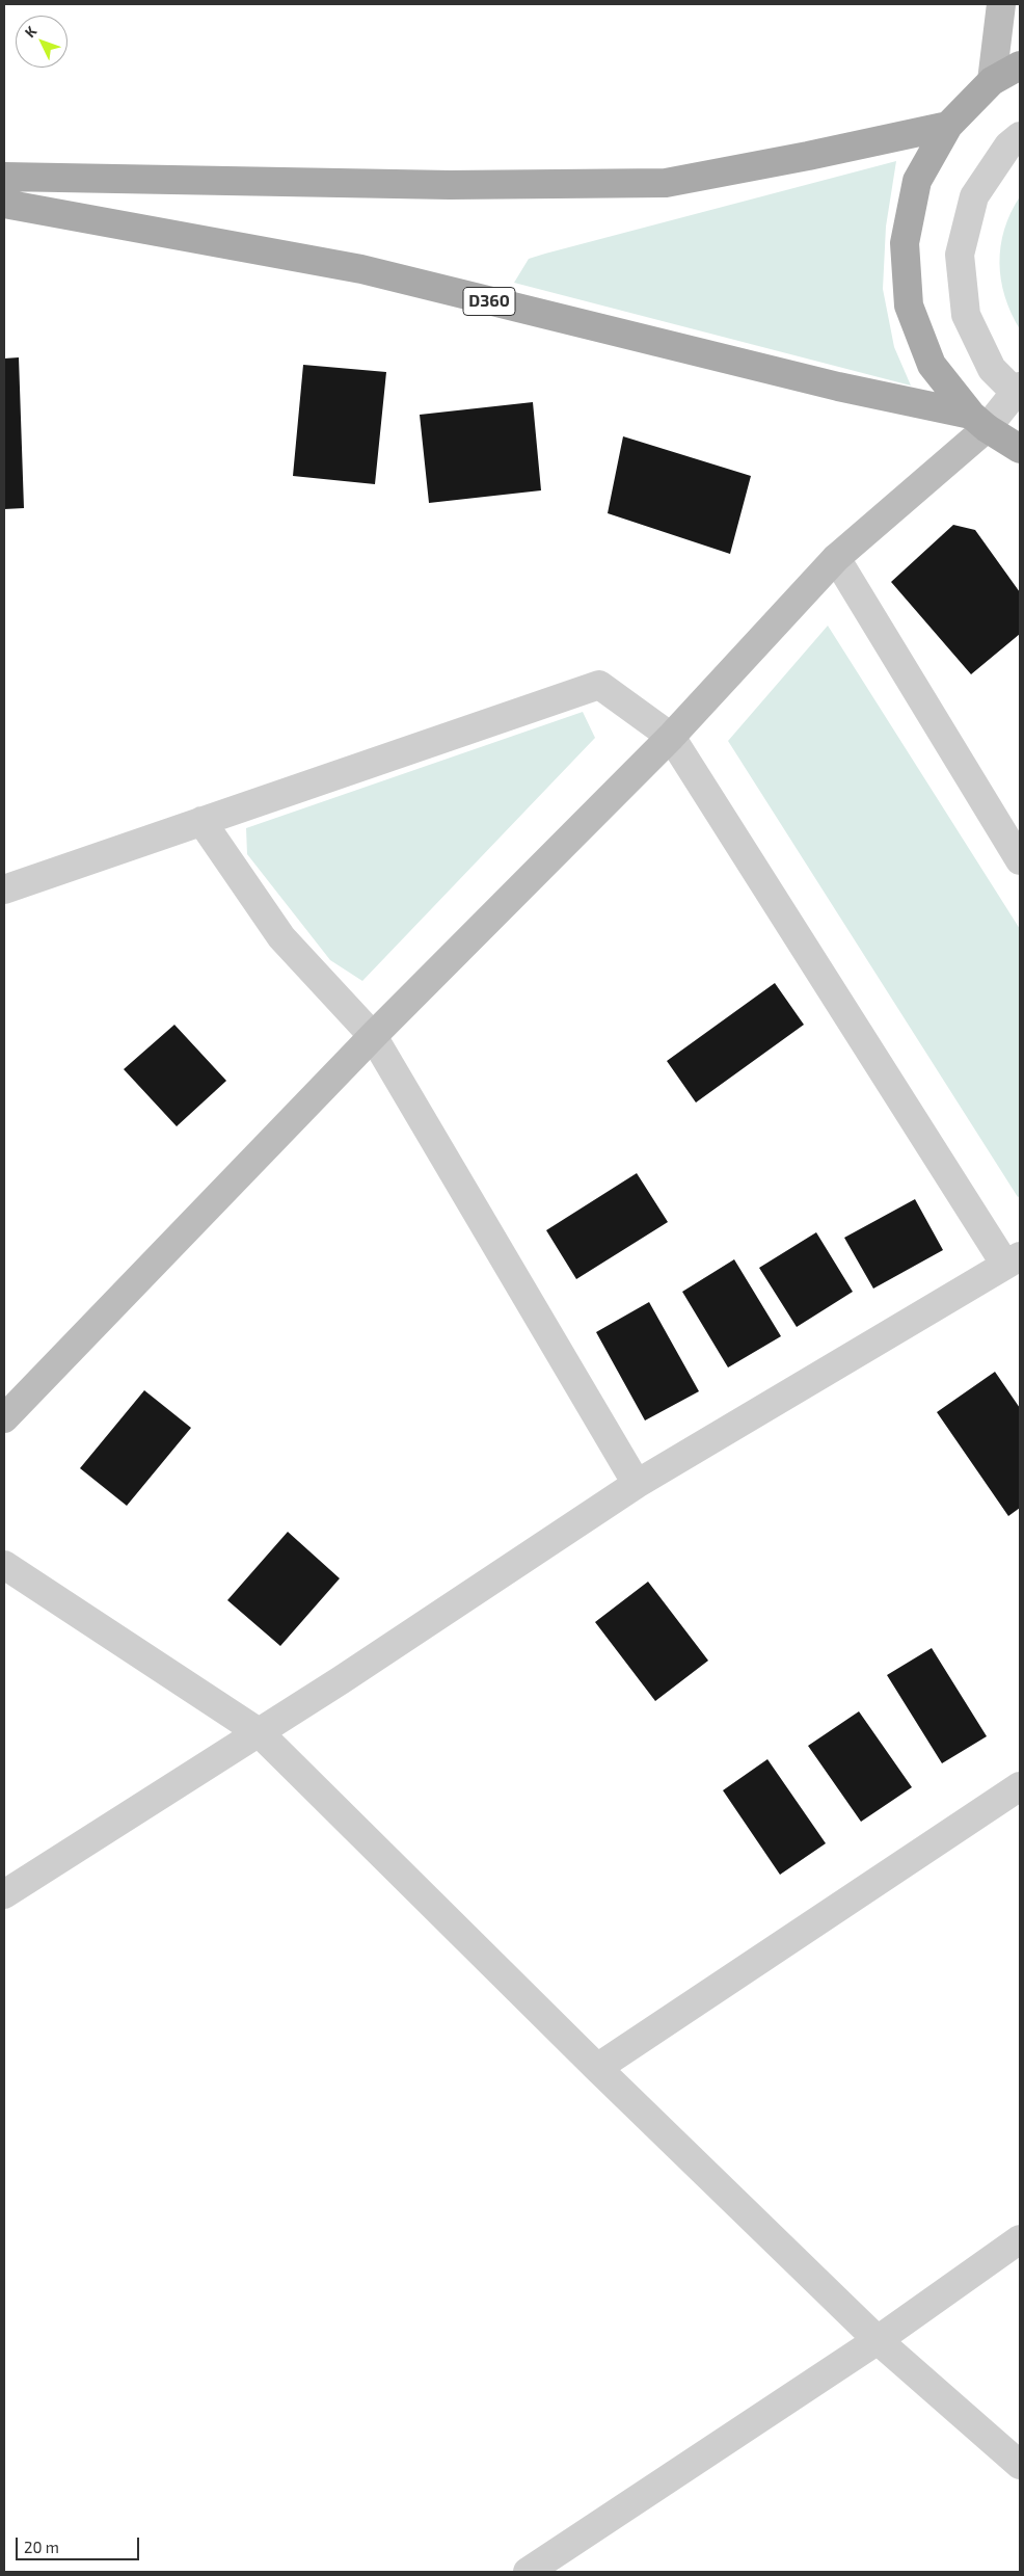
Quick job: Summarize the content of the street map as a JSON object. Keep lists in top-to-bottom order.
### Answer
{
  "streets": {
    "main road": ["D360"]
  },
  "scale_bar": "20 m",
  "north": "top left"
}
